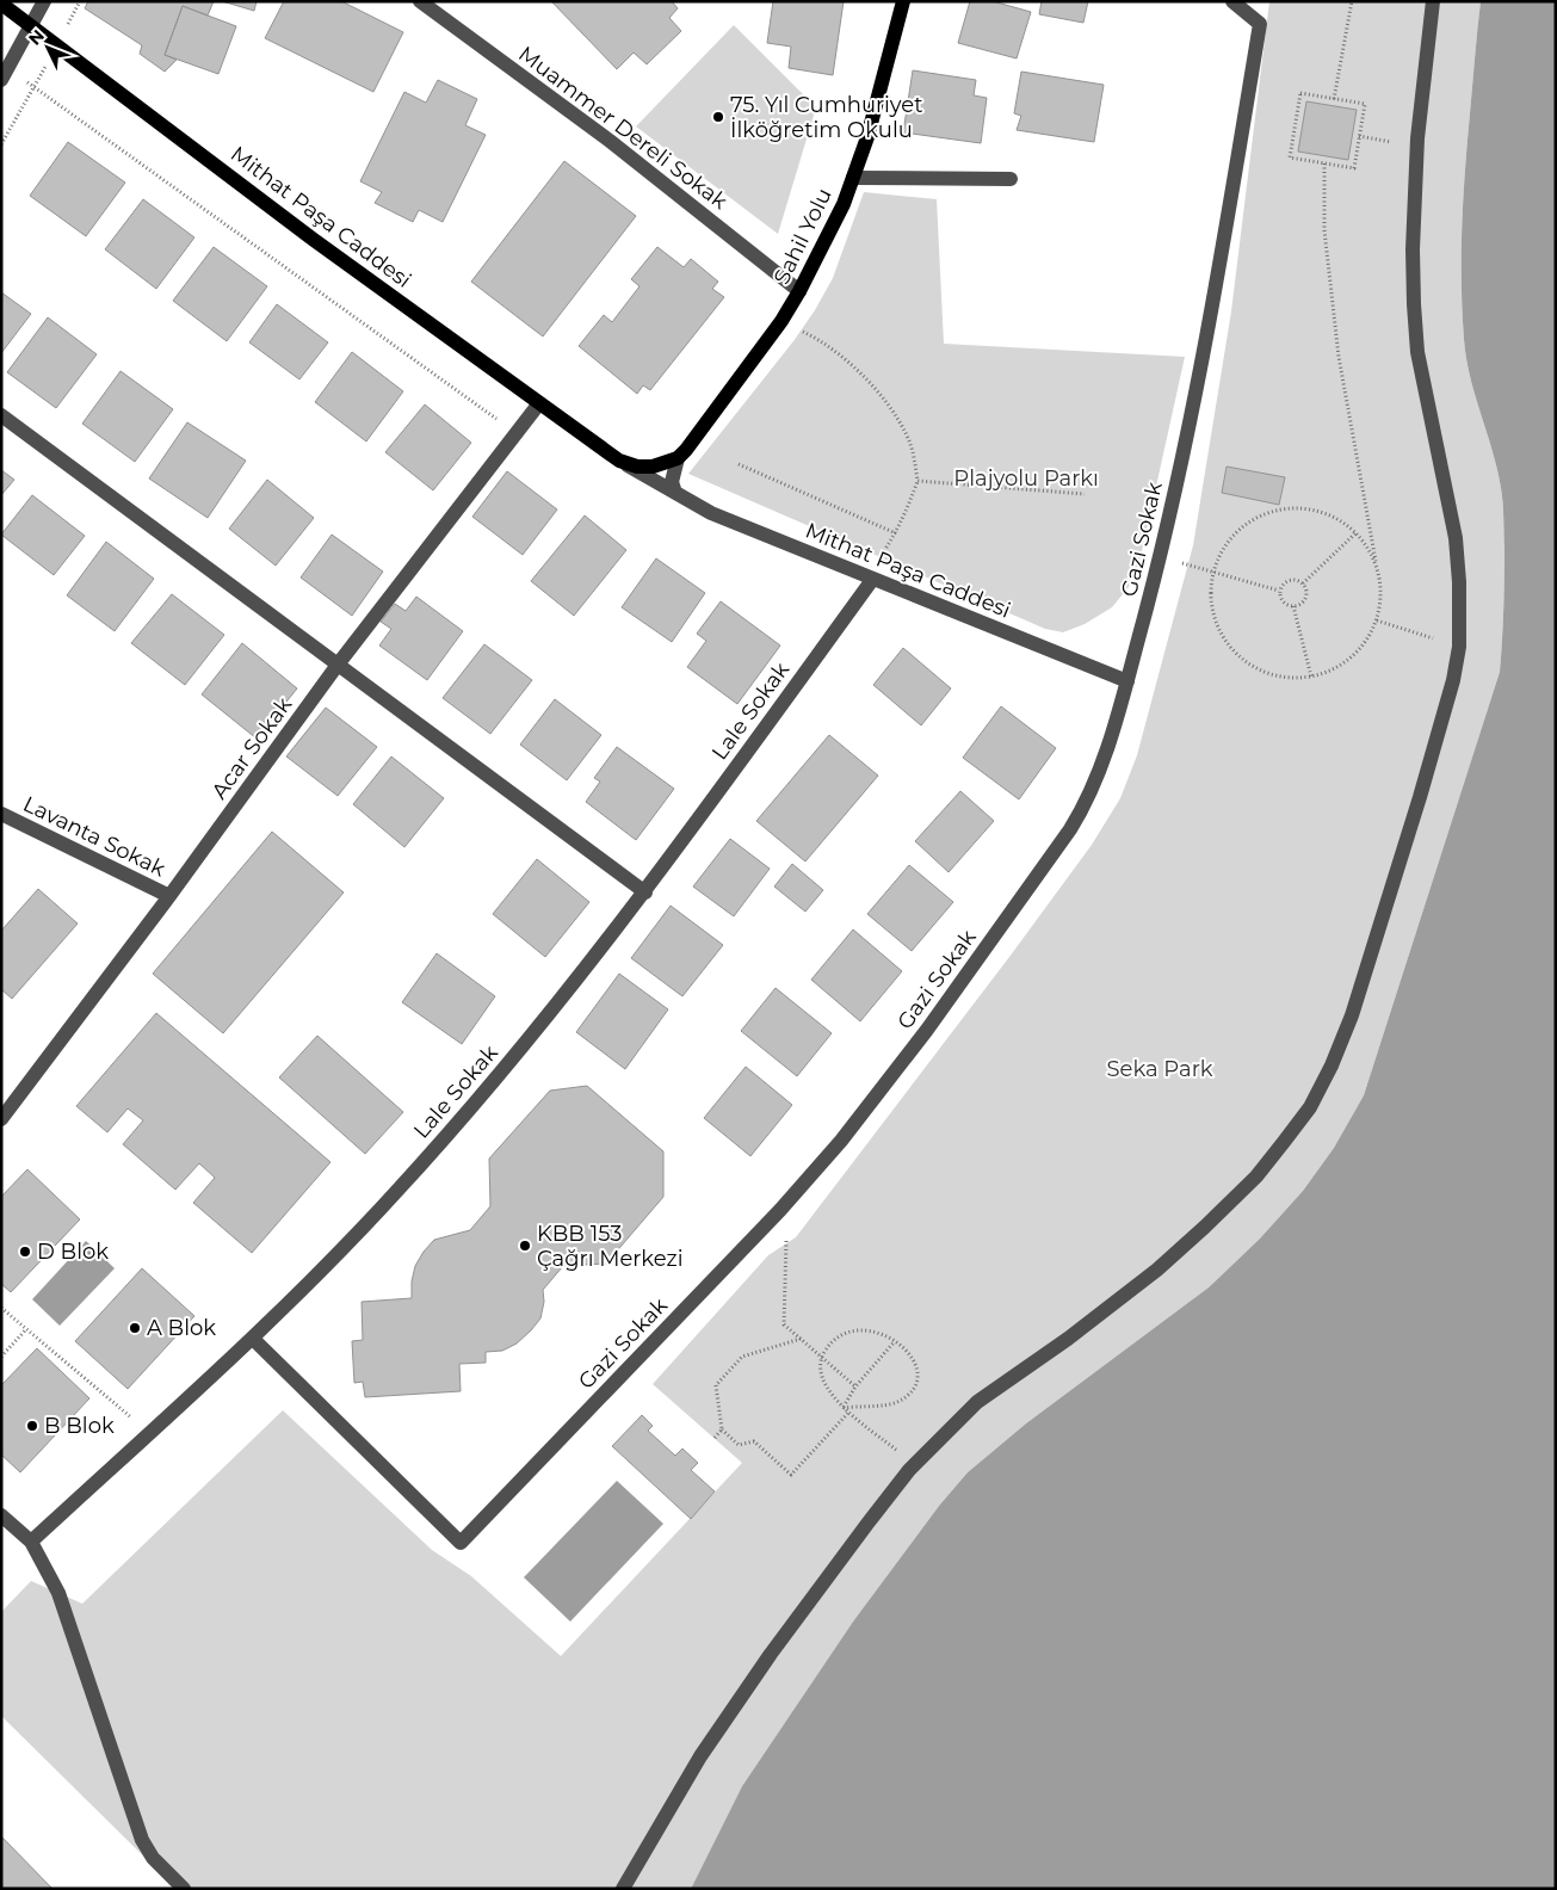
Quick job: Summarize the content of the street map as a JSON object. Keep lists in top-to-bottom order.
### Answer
{
  "streets": {
    "main road": ["Mithat Paşa Caddesi", "Sahil Yolu"],
    "street": [
      "Muammer Dereli Sokak",
      "Gazi Sokak",
      "Lale Sokak",
      "Acar Sokak",
      "Lavanta Sokak"
    ]
  },
  "crossings": [
    ["Muammer Dereli Sokak", "Sahil Yolu"],
    ["Mithat Paşa Caddesi", "Sahil Yolu"],
    ["Mithat Paşa Caddesi", "Gazi Sokak"],
    ["Mithat Paşa Caddesi", "Lale Sokak"],
    ["Mithat Paşa Caddesi", "Acar Sokak"],
    ["Gazi Sokak", "Lale Sokak"],
    ["Acar Sokak", "Lavanta Sokak"]
  ],
  "parks": ["Plajyolu Parkı", "Seka Park"],
  "places": [
    "75. Yıl Cumhuriyet İlköğretim Okulu",
    "KBB 153 Çağrı Merkezi",
    "D Blok",
    "A Blok",
    "B Blok"
  ],
  "north": "top left"
}
